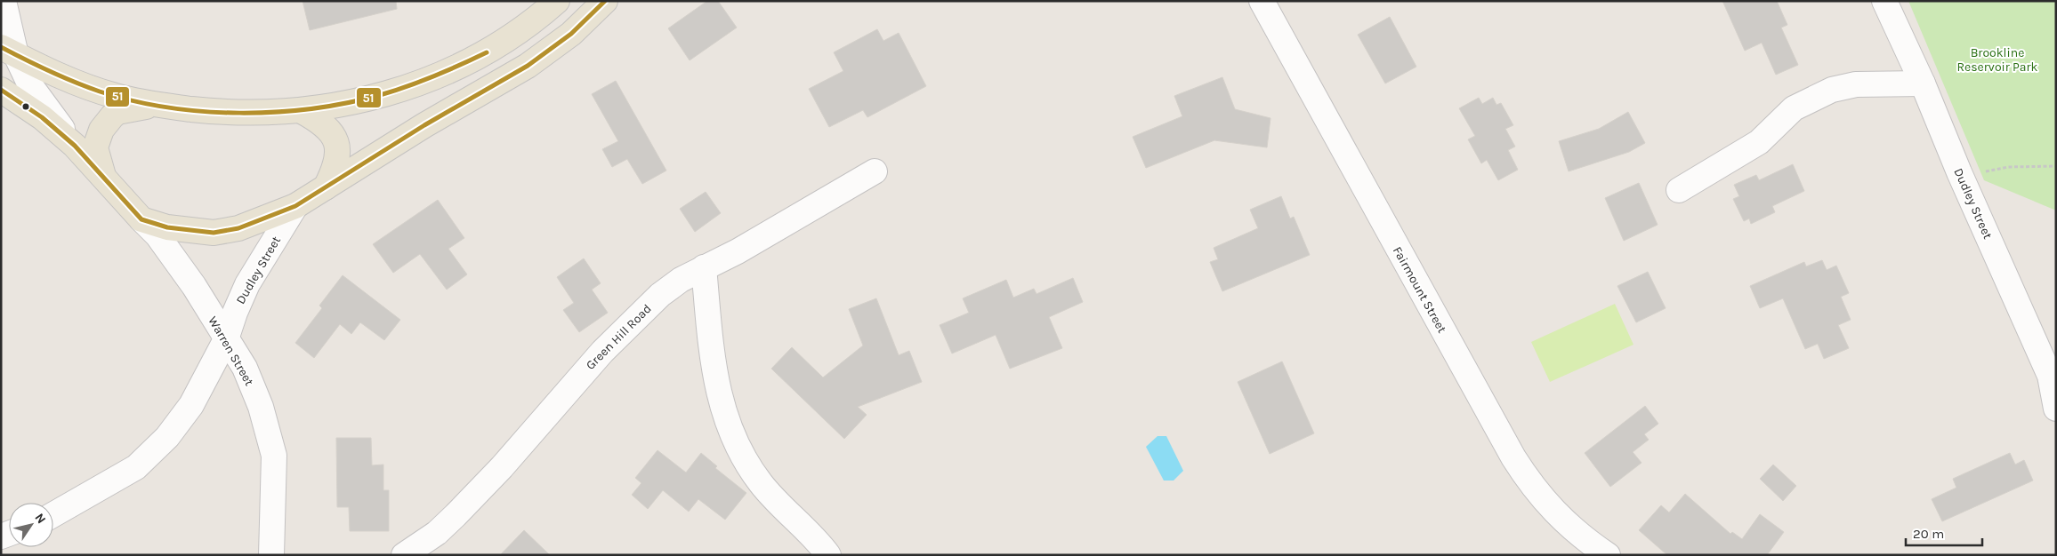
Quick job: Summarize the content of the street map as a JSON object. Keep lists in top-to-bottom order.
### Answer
{
  "streets": {
    "street": [
      "Dudley Street",
      "Fairmount Street",
      "Green Hill Road",
      "Warren Street"
    ]
  },
  "crossings": [
    ["Dudley Street", "Warren Street"]
  ],
  "parks": ["Brookline Reservoir Park"],
  "lines": ["transit line 51"],
  "scale_bar": "20 m",
  "north": "top right"
}
